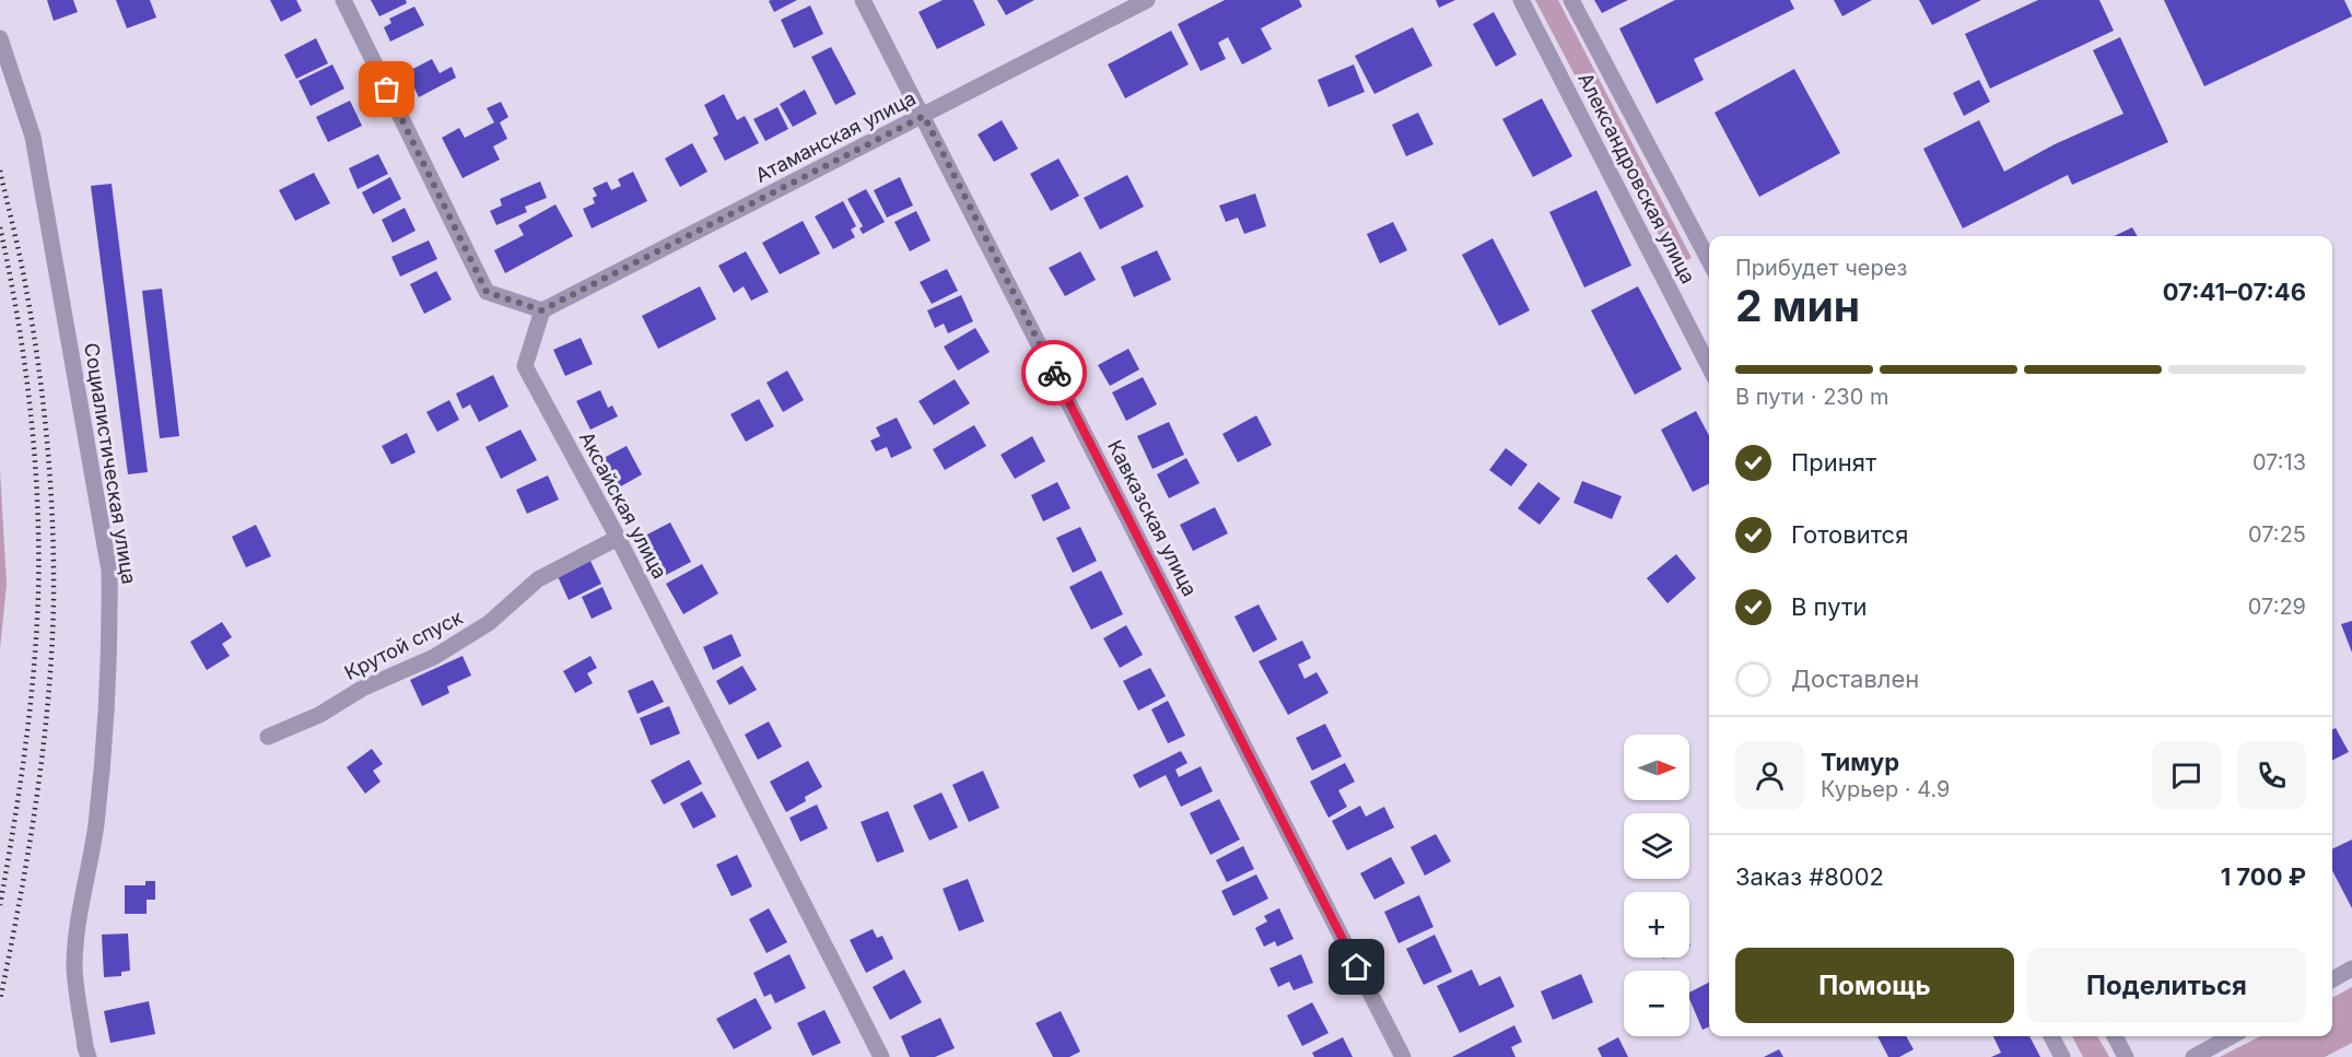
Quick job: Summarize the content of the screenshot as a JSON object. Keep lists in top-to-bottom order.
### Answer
{
  "streets": {
    "street": [
      "Атаманская улица",
      "Александровская улица",
      "Социалистическая улица",
      "Аксайская улица",
      "Кавказская улица",
      "Крутой спуск"
    ]
  },
  "crossings": [
    ["Атаманская улица", "Аксайская улица"],
    ["Атаманская улица", "Кавказская улица"],
    ["Аксайская улица", "Крутой спуск"]
  ],
  "north": "right",
  "page": {
    "heading": ["2 мин", "Прибудет через", "07:41–07:46"],
    "panel": [
      "Тимур",
      "Курьер · 4.9",
      "Заказ #8002",
      "1 700 ₽"
    ],
    "bar": "В пути · 230 m",
    "list": [
      ["Принят", "07:13"],
      ["Готовится", "07:25"],
      ["В пути", "07:29"],
      "Доставлен"
    ],
    "map_buttons": ["+", "−"],
    "buttons": ["Помощь", "Поделиться"]
  }
}
